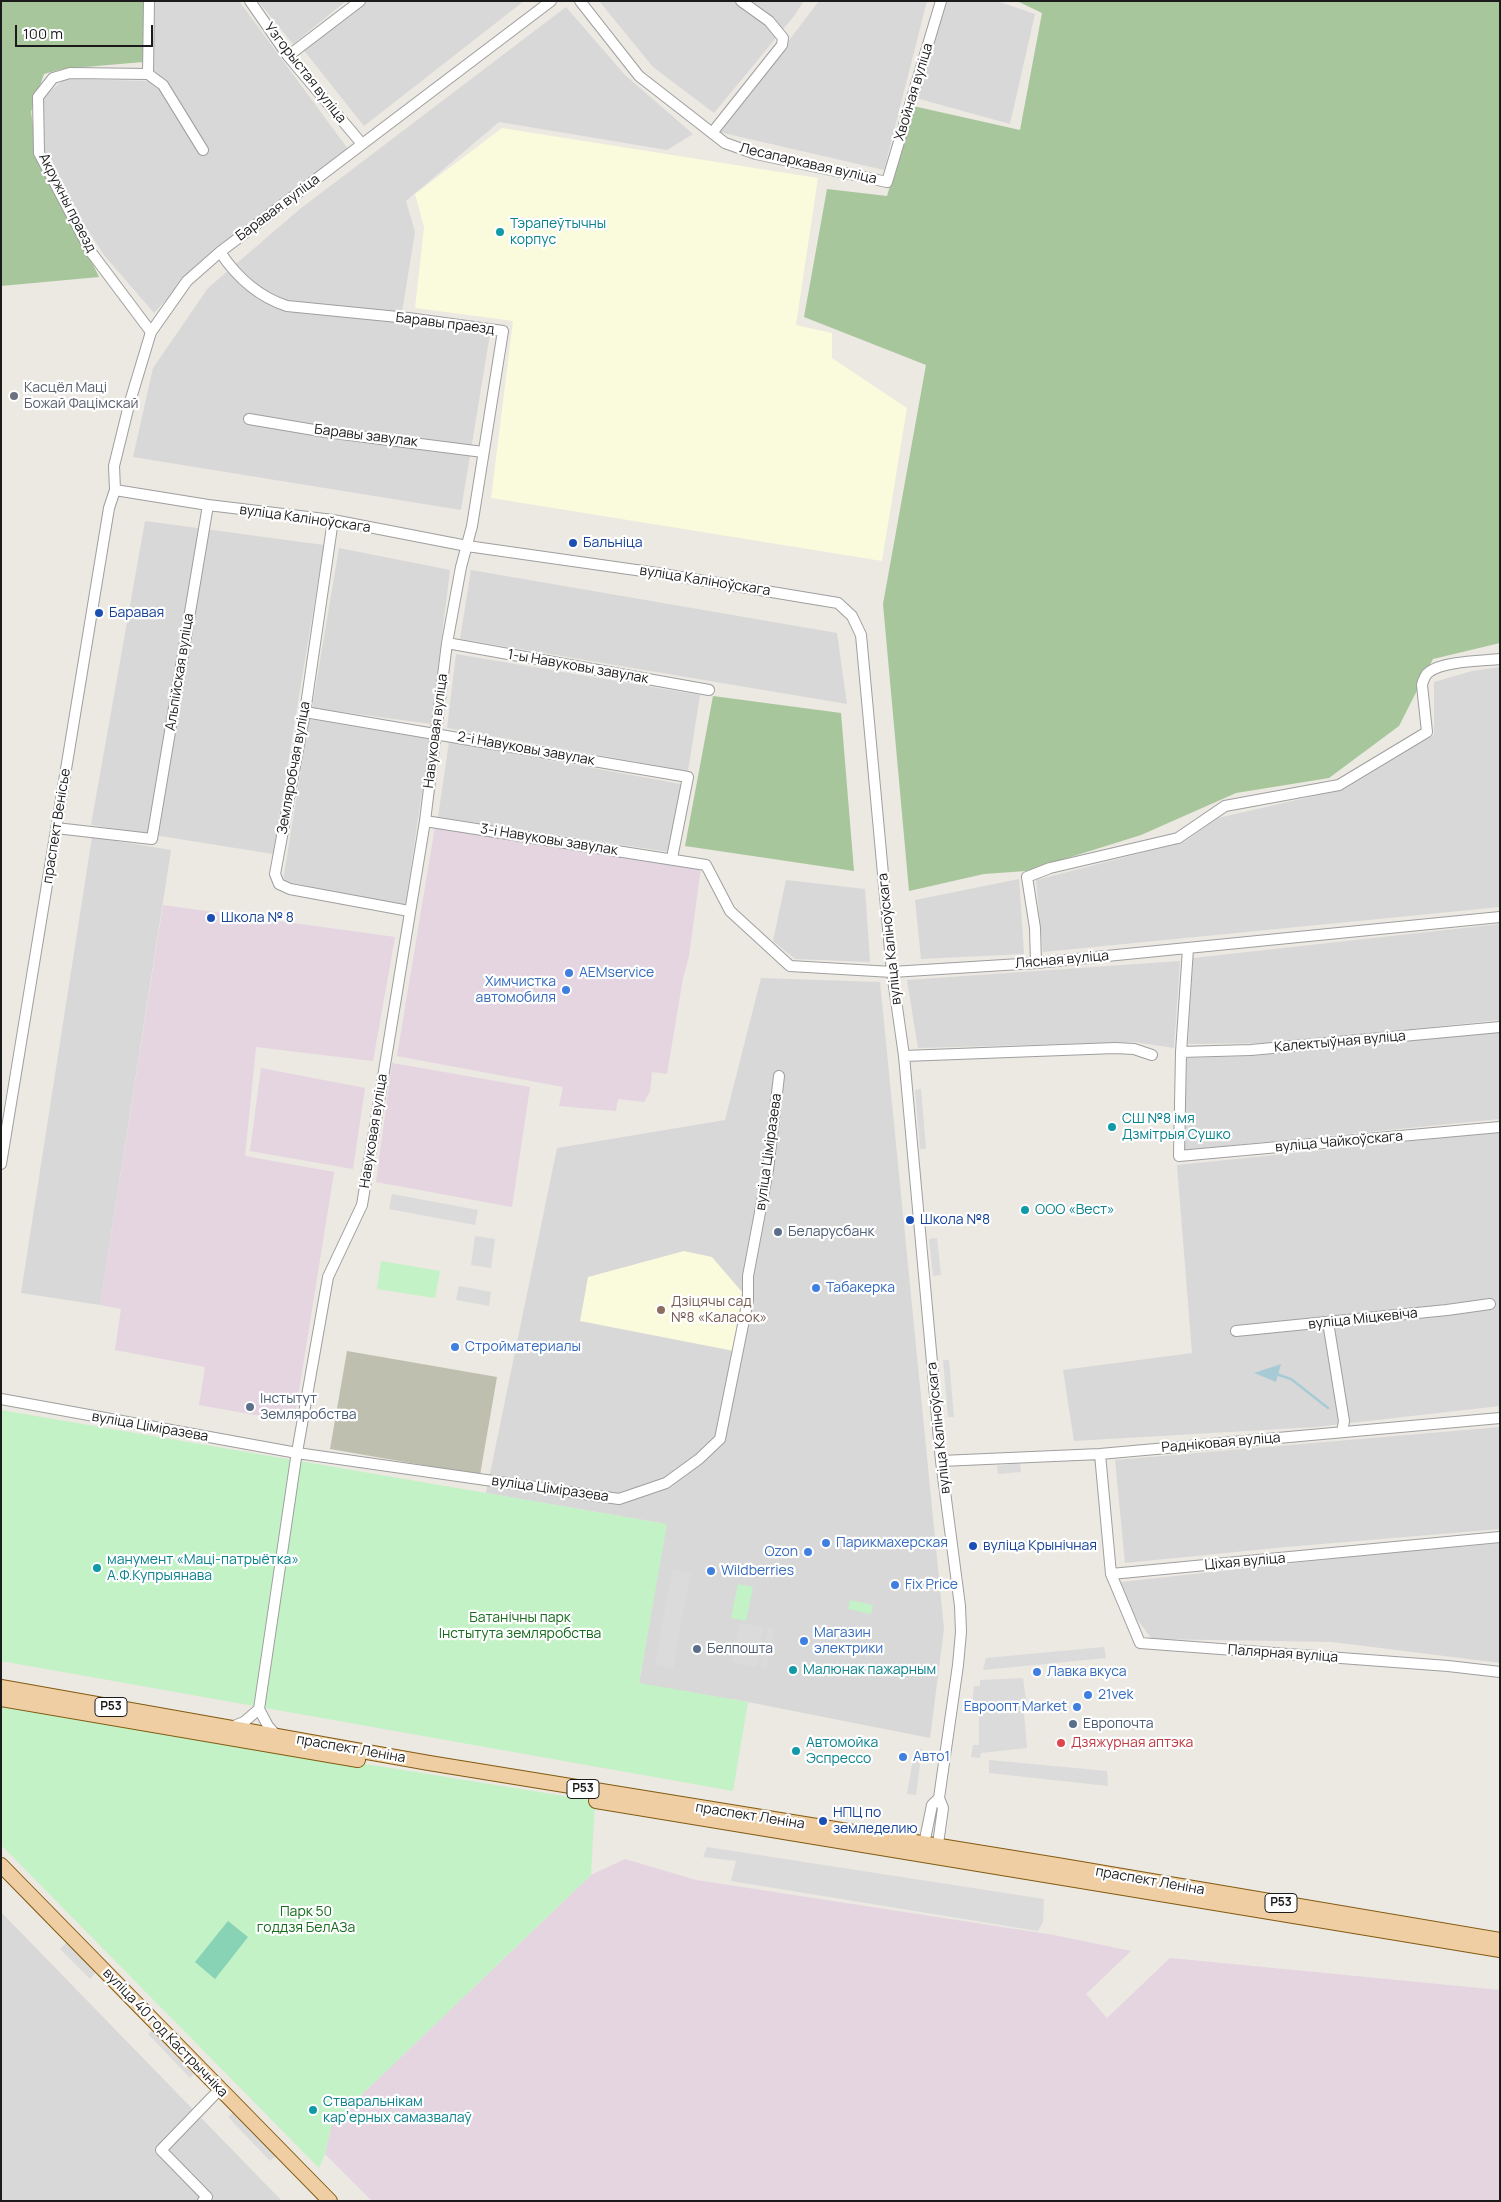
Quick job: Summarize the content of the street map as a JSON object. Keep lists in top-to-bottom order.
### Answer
{
  "streets": {
    "main road": ["Р53", "праспект Леніна", "вуліца 40 год Кастрычніка"],
    "street": [
      "Узгорыстая вуліца",
      "Хвойная вуліца",
      "Лесапаркавая вуліца",
      "Акружны праезд",
      "Баравая вуліца",
      "Баравы праезд",
      "Баравы завулак",
      "вуліца Каліноўскага",
      "1-ы Навуковы завулак",
      "Альпійская вуліца",
      "Навуковая вуліца",
      "2-і Навуковы завулак",
      "Земляробчая вуліца",
      "праспект Венісье",
      "3-і Навуковы завулак",
      "Лясная вуліца",
      "Калектыўная вуліца",
      "вуліца Чайкоўскага",
      "вуліца Ціміразева",
      "вуліца Міцкевіча",
      "Радніковая вуліца",
      "Ціхая вуліца",
      "Палярная вуліца"
    ]
  },
  "crossings": [
    ["Узгорыстая вуліца", "Баравая вуліца"],
    ["Хвойная вуліца", "Лесапаркавая вуліца"],
    ["Акружны праезд", "Баравая вуліца"],
    ["Баравая вуліца", "Баравы праезд"],
    ["Баравая вуліца", "вуліца Каліноўскага"],
    ["Баравая вуліца", "праспект Венісье"],
    ["Баравы праезд", "Баравы завулак"],
    ["Баравы праезд", "вуліца Каліноўскага"],
    ["Баравы праезд", "Навуковая вуліца"],
    ["вуліца Каліноўскага", "Альпійская вуліца"],
    ["вуліца Каліноўскага", "Навуковая вуліца"],
    ["вуліца Каліноўскага", "Земляробчая вуліца"],
    ["вуліца Каліноўскага", "праспект Венісье"],
    ["вуліца Каліноўскага", "Лясная вуліца"],
    ["вуліца Каліноўскага", "Радніковая вуліца"],
    ["вуліца Каліноўскага", "праспект Леніна"],
    ["1-ы Навуковы завулак", "Навуковая вуліца"],
    ["Альпійская вуліца", "праспект Венісье"],
    ["Навуковая вуліца", "2-і Навуковы завулак"],
    ["Навуковая вуліца", "Земляробчая вуліца"],
    ["Навуковая вуліца", "3-і Навуковы завулак"],
    ["Навуковая вуліца", "вуліца Ціміразева"],
    ["2-і Навуковы завулак", "Земляробчая вуліца"],
    ["2-і Навуковы завулак", "3-і Навуковы завулак"],
    ["2-і Навуковы завулак", "Лясная вуліца"],
    ["3-і Навуковы завулак", "Лясная вуліца"],
    ["Калектыўная вуліца", "вуліца Чайкоўскага"],
    ["Ціхая вуліца", "Палярная вуліца"]
  ],
  "parks": ["Батанічны парк Інстытута земляробства", "Парк 50 годдзя БелАЗа"],
  "places": [
    "Тэрапеўтычны корпус",
    "Касцёл Маці Божай Фацімскай",
    "Бальніца",
    "Баравая",
    "Школа № 8",
    "AEMservice",
    "Химчистка автомобиля",
    "СШ №8 імя Дзмітрыя Сушко",
    "ООО «Вест»",
    "Школа №8",
    "Беларусбанк",
    "Табакерка",
    "Дзіцячы сад №8 «Каласок»",
    "Стройматериалы",
    "Інстытут Земляробства",
    "Парикмахерская",
    "вуліца Крынічная",
    "Ozon",
    "манумент «Маці-патрыётка» А.Ф.Купрыянава",
    "Wildberries",
    "Fix Price",
    "Магазин электрики",
    "Белпошта",
    "Малюнак пажарным",
    "Лавка вкуса",
    "21vek",
    "Евроопт Market",
    "Европочта",
    "Дзяжурная аптэка",
    "Автомойка Эспрессо",
    "Авто1",
    "НПЦ по земледелию",
    "Стваральнікам карʼерных самазвалаў"
  ],
  "scale_bar": "100 m"
}
